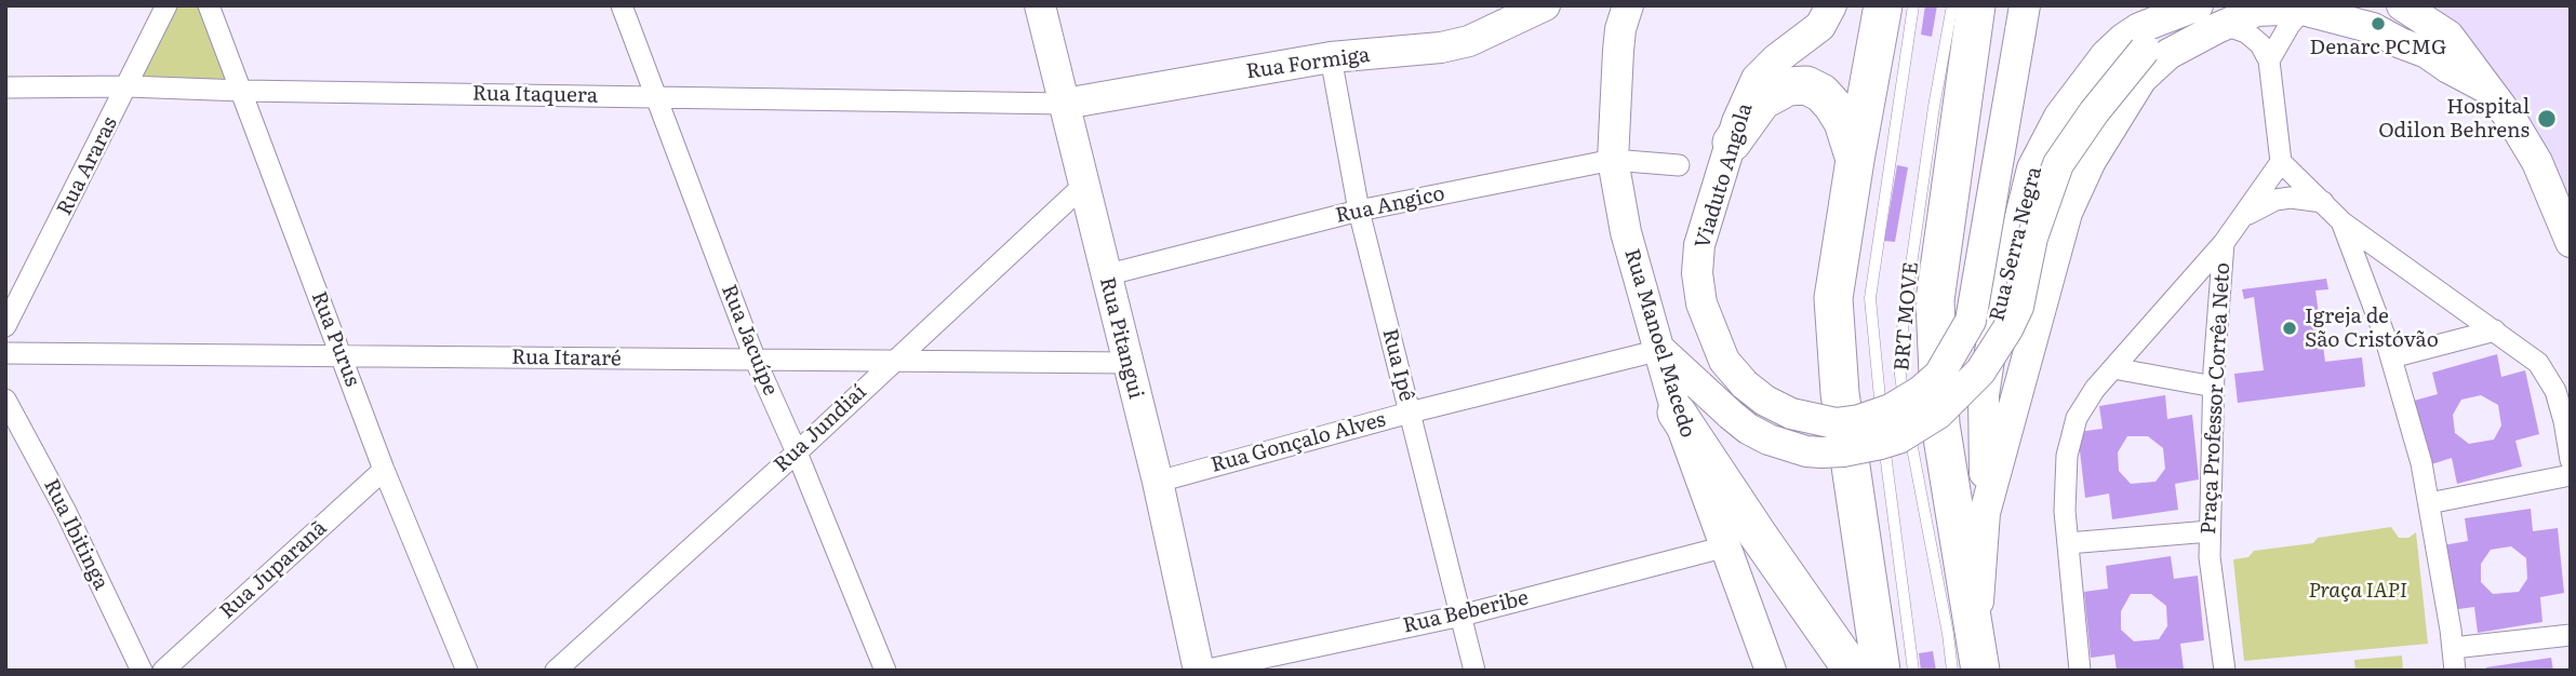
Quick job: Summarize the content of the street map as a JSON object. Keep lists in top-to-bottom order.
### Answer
{
  "streets": {
    "street": [
      "Rua Formiga",
      "Rua Itaquera",
      "Rua Araras",
      "Viaduto Angola",
      "Rua Angico",
      "Rua Serra Negra",
      "Rua Pitangui",
      "Rua Purus",
      "Rua Jacuípe",
      "Rua Manoel Macedo",
      "Rua Itararé",
      "Rua Ipê",
      "Praça Professor Corrêa Neto",
      "Rua Jundiaí",
      "Rua Gonçalo Alves",
      "Rua Ibitinga",
      "Rua Juparanã",
      "Rua Beberibe"
    ],
    "lane": ["BRT MOVE"]
  },
  "crossings": [
    ["Rua Formiga", "Rua Itaquera"],
    ["Rua Formiga", "Rua Pitangui"],
    ["Rua Formiga", "Rua Ipê"],
    ["Rua Itaquera", "Rua Araras"],
    ["Rua Itaquera", "Rua Pitangui"],
    ["Rua Itaquera", "Rua Purus"],
    ["Rua Itaquera", "Rua Jacuípe"],
    ["Rua Angico", "Rua Pitangui"],
    ["Rua Angico", "Rua Manoel Macedo"],
    ["Rua Angico", "Rua Ipê"],
    ["Rua Pitangui", "Rua Itararé"],
    ["Rua Pitangui", "Rua Jundiaí"],
    ["Rua Pitangui", "Rua Gonçalo Alves"],
    ["Rua Pitangui", "Rua Beberibe"],
    ["Rua Purus", "Rua Itararé"],
    ["Rua Purus", "Rua Juparanã"],
    ["Rua Jacuípe", "Rua Itararé"],
    ["Rua Jacuípe", "Rua Jundiaí"],
    ["Rua Manoel Macedo", "Rua Gonçalo Alves"],
    ["Rua Manoel Macedo", "Rua Beberibe"],
    ["Rua Itararé", "Rua Jundiaí"],
    ["Rua Ipê", "Rua Gonçalo Alves"],
    ["Rua Ipê", "Rua Beberibe"]
  ],
  "parks": ["Praça IAPI"],
  "places": ["Denarc PCMG", "Hospital Odilon Behrens", "Igreja de São Cristóvão"]
}
